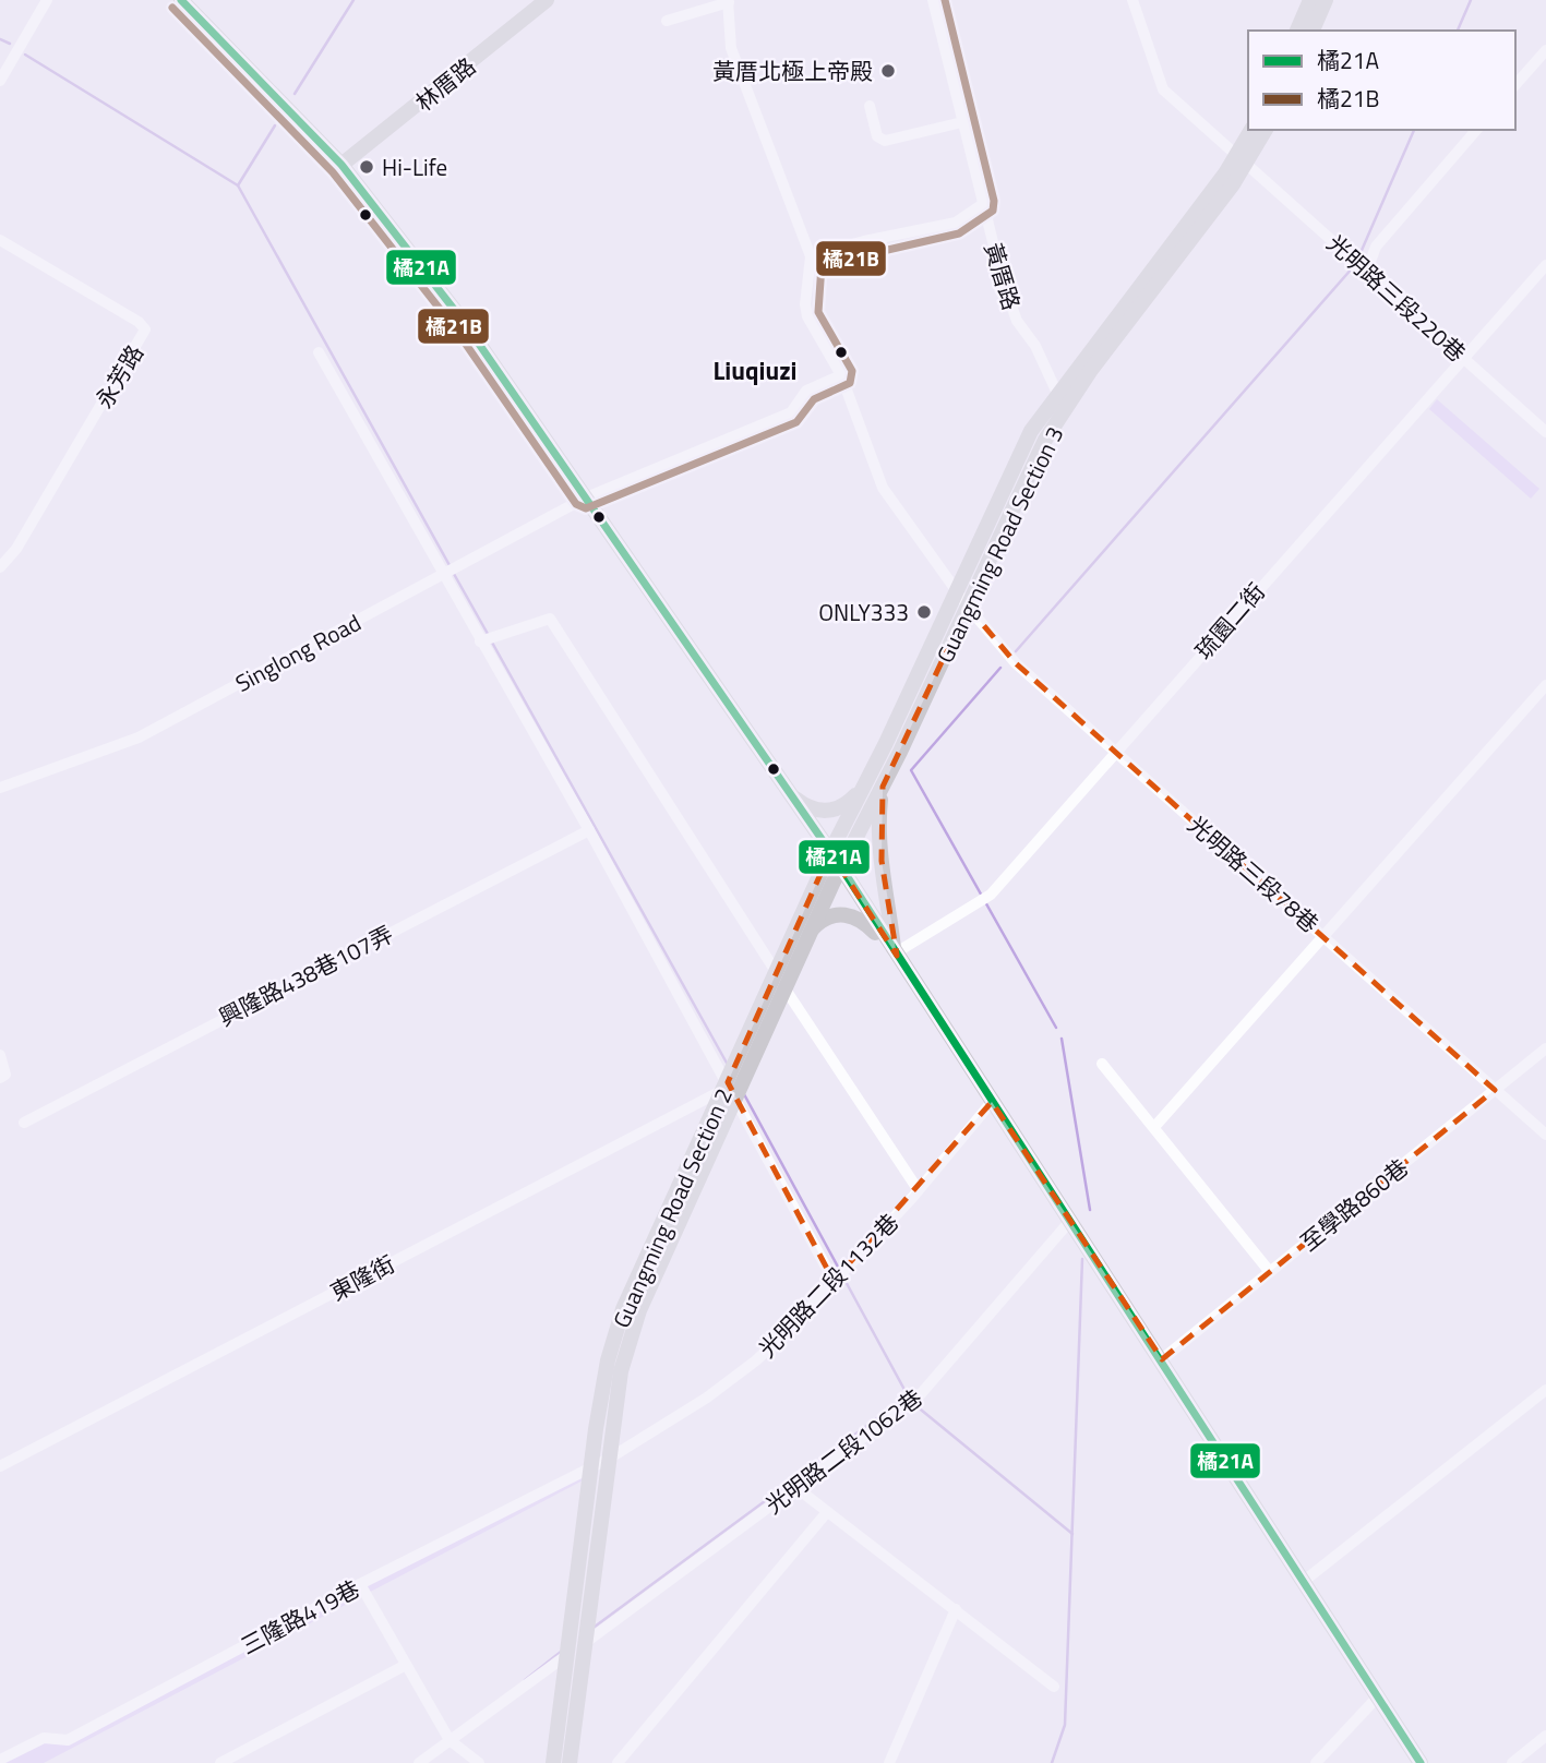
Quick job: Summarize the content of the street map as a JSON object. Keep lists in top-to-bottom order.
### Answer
{
  "streets": {
    "street": [
      "林厝路",
      "黃厝路",
      "光明路三段220巷",
      "永芳路",
      "Guangming Road Section 3",
      "琉園二街",
      "Singlong Road",
      "光明路三段78巷",
      "興隆路438巷107弄",
      "至學路860巷",
      "Guangming Road Section 2",
      "東隆街",
      "光明路二段1132巷",
      "光明路二段1062巷",
      "三隆路419巷"
    ]
  },
  "crossings": [
    ["黃厝路", "Guangming Road Section 3"],
    ["光明路三段220巷", "Guangming Road Section 3"],
    ["光明路三段220巷", "琉園二街"],
    ["Guangming Road Section 3", "光明路三段78巷"],
    ["Guangming Road Section 3", "Guangming Road Section 2"],
    ["琉園二街", "光明路三段78巷"],
    ["Singlong Road", "光明路三段78巷"],
    ["光明路三段78巷", "至學路860巷"],
    ["Guangming Road Section 2", "東隆街"],
    ["Guangming Road Section 2", "光明路二段1132巷"],
    ["Guangming Road Section 2", "光明路二段1062巷"],
    ["Guangming Road Section 2", "三隆路419巷"],
    ["光明路二段1132巷", "三隆路419巷"]
  ],
  "districts": ["Liuqiuzi"],
  "places": ["黃厝北極上帝殿", "Hi-Life", "ONLY333"],
  "lines": ["transit line 橘21A", "transit line 橘21B"],
  "legend": ["橘21A", "橘21B"]
}
